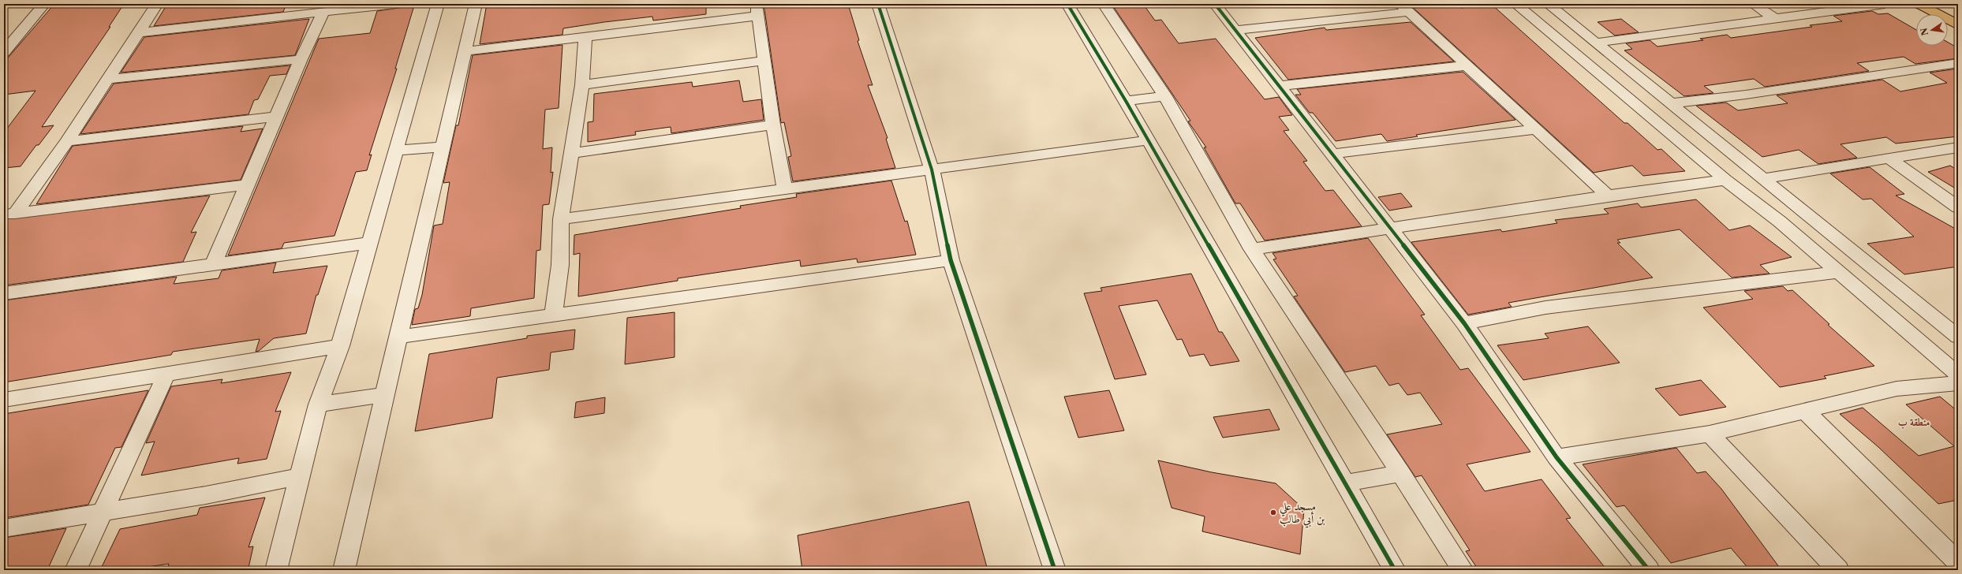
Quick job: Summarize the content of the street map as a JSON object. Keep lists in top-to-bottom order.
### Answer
{
  "districts": ["منطقة ب"],
  "places": ["مسجد علي بن أبي طالب"],
  "north": "left"
}
